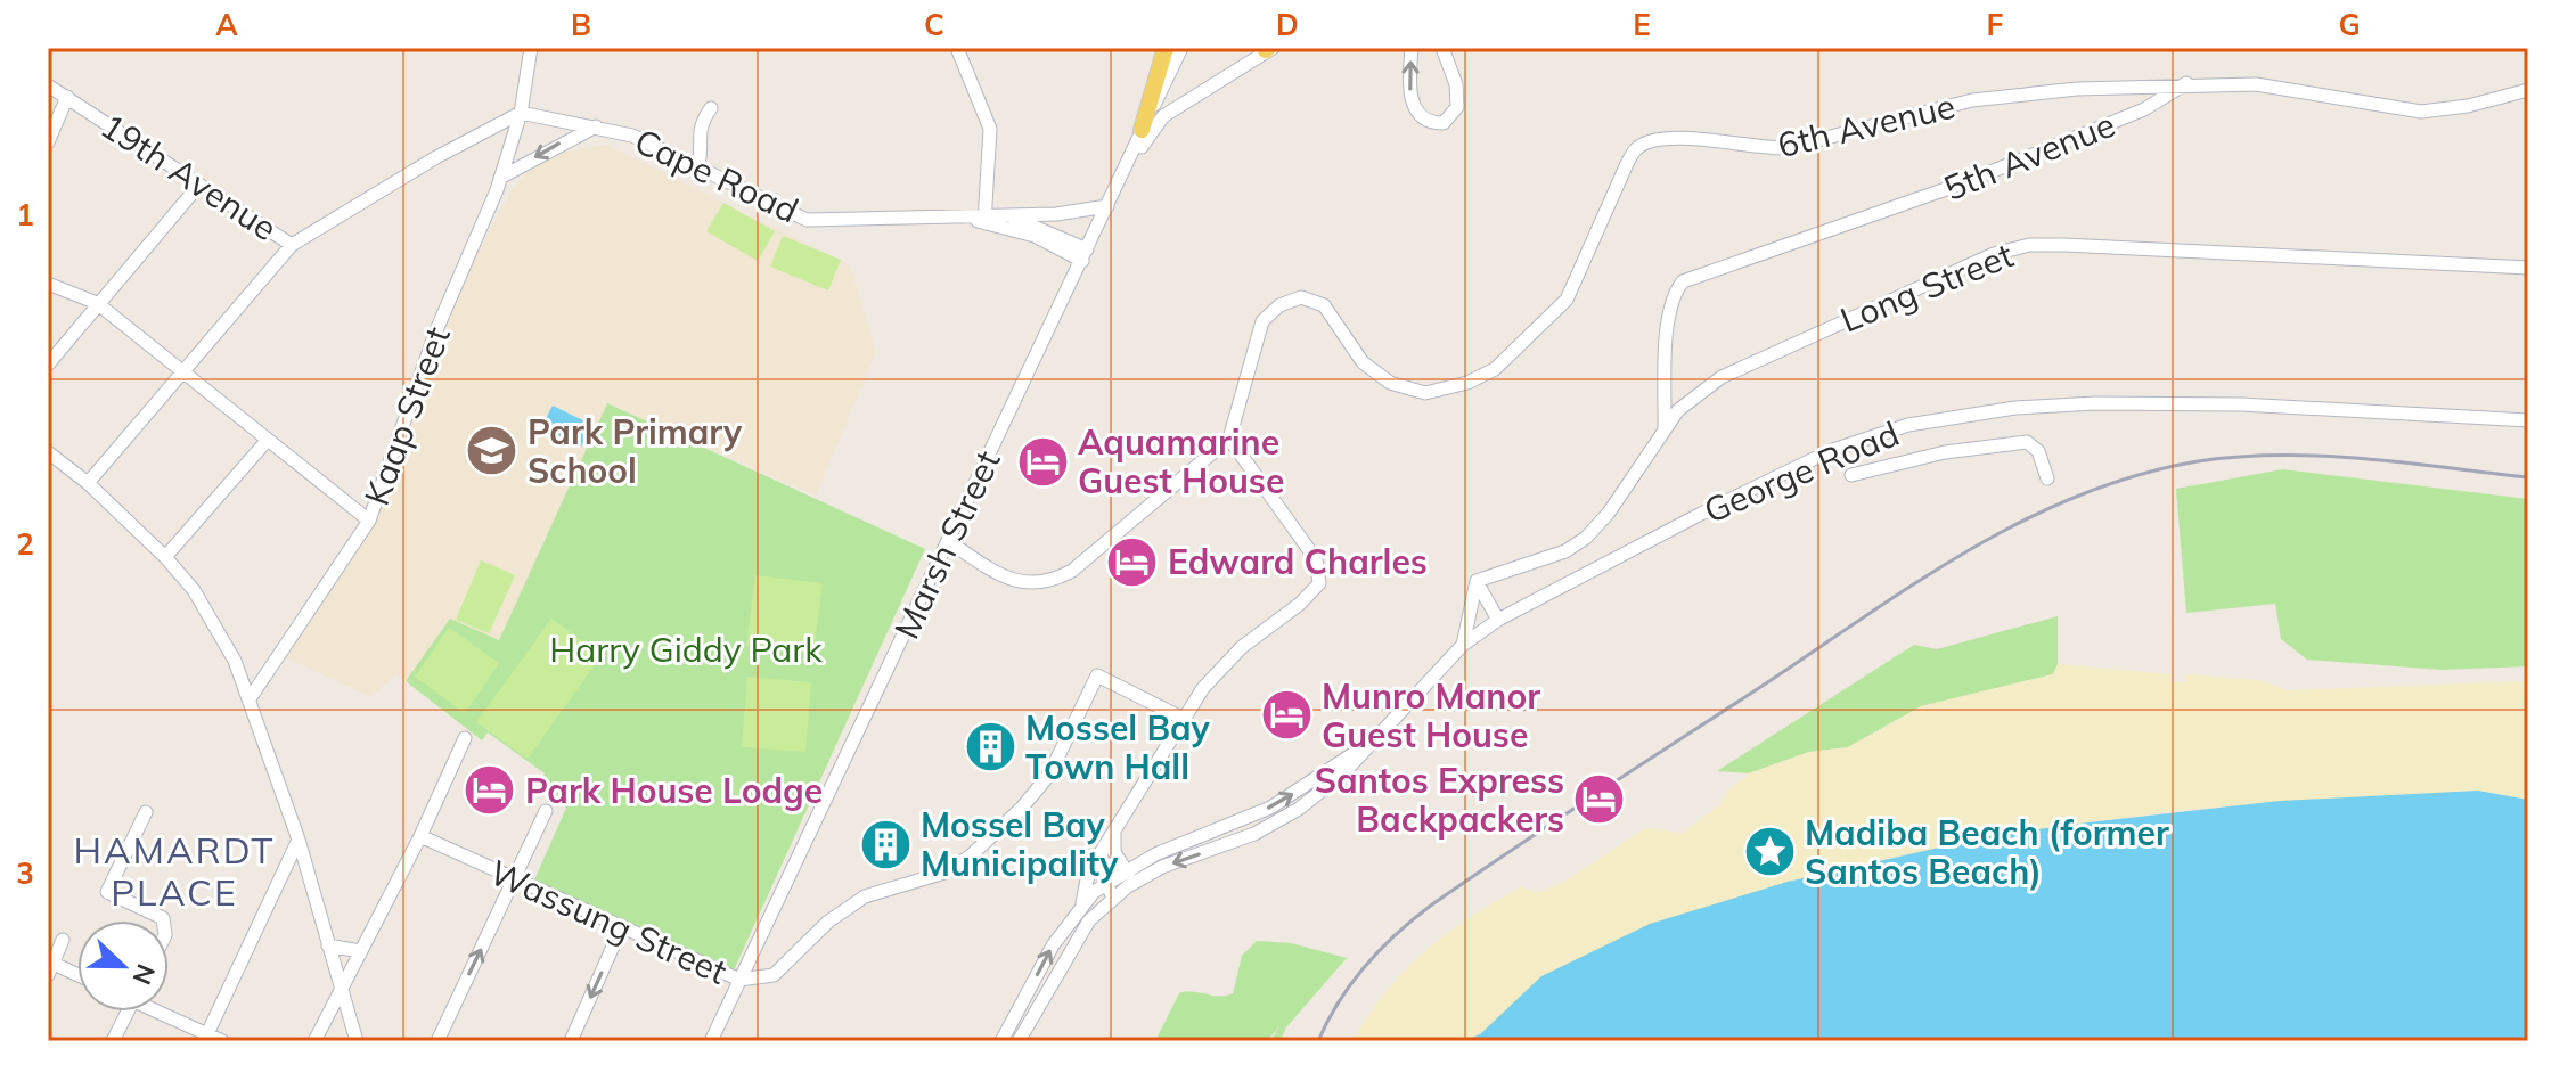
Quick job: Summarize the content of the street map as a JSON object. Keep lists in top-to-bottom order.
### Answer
{
  "streets": {
    "street": [
      "6th Avenue",
      "5th Avenue",
      "Cape Road",
      "19th Avenue",
      "Long Street",
      "Kaap Street",
      "George Road",
      "Marsh Street",
      "Wassung Street"
    ]
  },
  "crossings": [
    ["6th Avenue", "5th Avenue"],
    ["5th Avenue", "Long Street"],
    ["Cape Road", "19th Avenue"],
    ["Cape Road", "Kaap Street"],
    ["Cape Road", "Marsh Street"],
    ["19th Avenue", "Kaap Street"],
    ["Marsh Street", "Wassung Street"]
  ],
  "districts": ["HAMARDT PLACE"],
  "parks": ["Harry Giddy Park"],
  "places": {
    "school or university": ["Park Primary School"],
    "hotel": [
      "Aquamarine Guest House",
      "Edward Charles",
      "Munro Manor Guest House",
      "Park House Lodge",
      "Santos Express Backpackers"
    ],
    "building": ["Mossel Bay Town Hall", "Mossel Bay Municipality"],
    "place": ["Madiba Beach (former Santos Beach)"]
  },
  "north": "right",
  "grid": {
    "columns": [
      "A",
      "B",
      "C",
      "D",
      "E",
      "F",
      "G"
    ],
    "rows": ["1", "2", "3"]
  }
}
